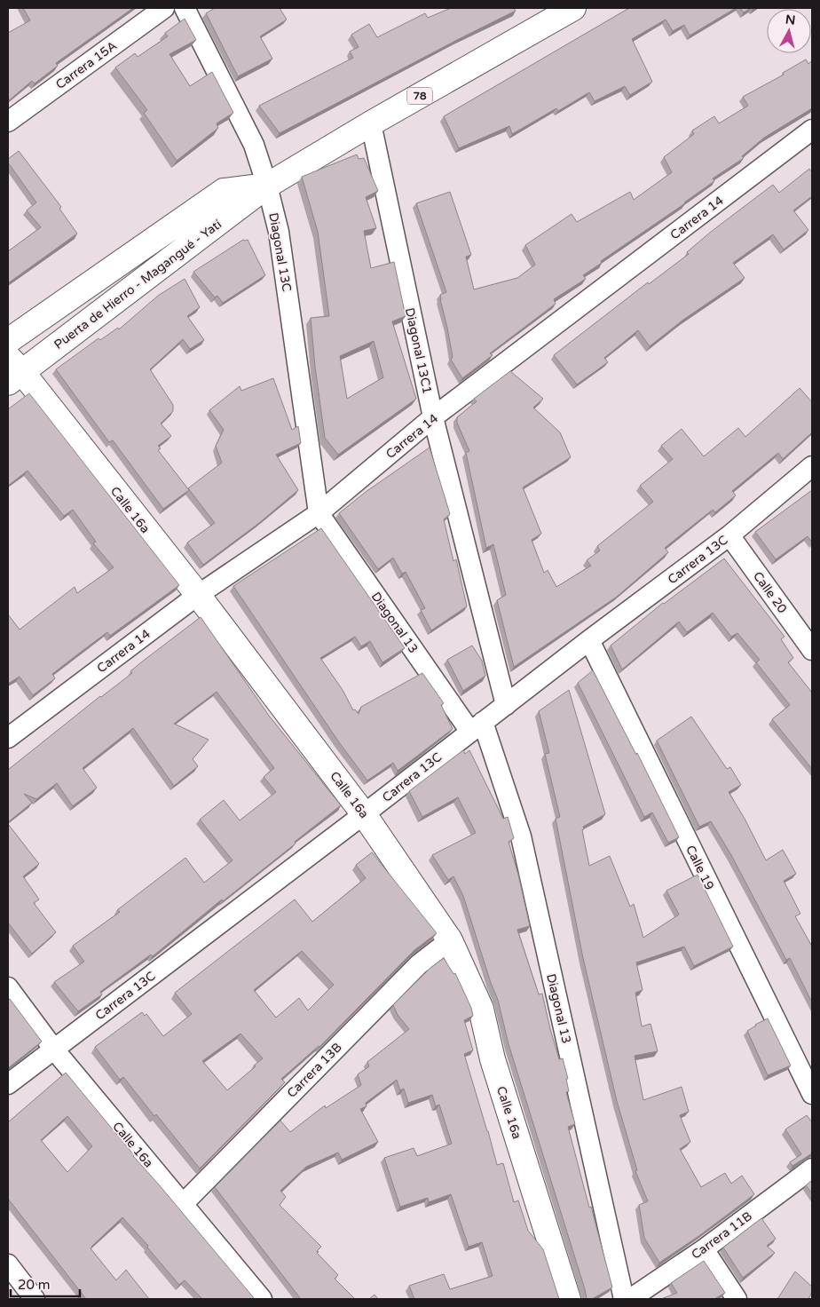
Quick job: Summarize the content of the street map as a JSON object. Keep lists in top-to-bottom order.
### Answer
{
  "streets": {
    "main road": ["78", "Puerta de Hierro - Magangué - Yatí", "Calle 16a"],
    "street": [
      "Carrera 15A",
      "Carrera 14",
      "Diagonal 13C",
      "Diagonal 13C1",
      "Carrera 13C",
      "Calle 20",
      "Diagonal 13",
      "Calle 19",
      "Carrera 13B",
      "Carrera 11B"
    ]
  },
  "crossings": [
    ["Carrera 14", "Diagonal 13C"],
    ["Carrera 14", "Diagonal 13C1"],
    ["Carrera 14", "Calle 16a"],
    ["Carrera 14", "Diagonal 13"],
    ["Diagonal 13C", "Puerta de Hierro - Magangué - Yatí"],
    ["Diagonal 13C", "Diagonal 13"],
    ["Puerta de Hierro - Magangué - Yatí", "Diagonal 13C1"],
    ["Puerta de Hierro - Magangué - Yatí", "Calle 16a"],
    ["Diagonal 13C1", "Carrera 13C"],
    ["Calle 16a", "Carrera 13C"],
    ["Calle 16a", "Carrera 13B"],
    ["Carrera 13C", "Calle 20"],
    ["Carrera 13C", "Diagonal 13"],
    ["Carrera 13C", "Calle 19"]
  ],
  "scale_bar": "20 m",
  "north": "top"
}
